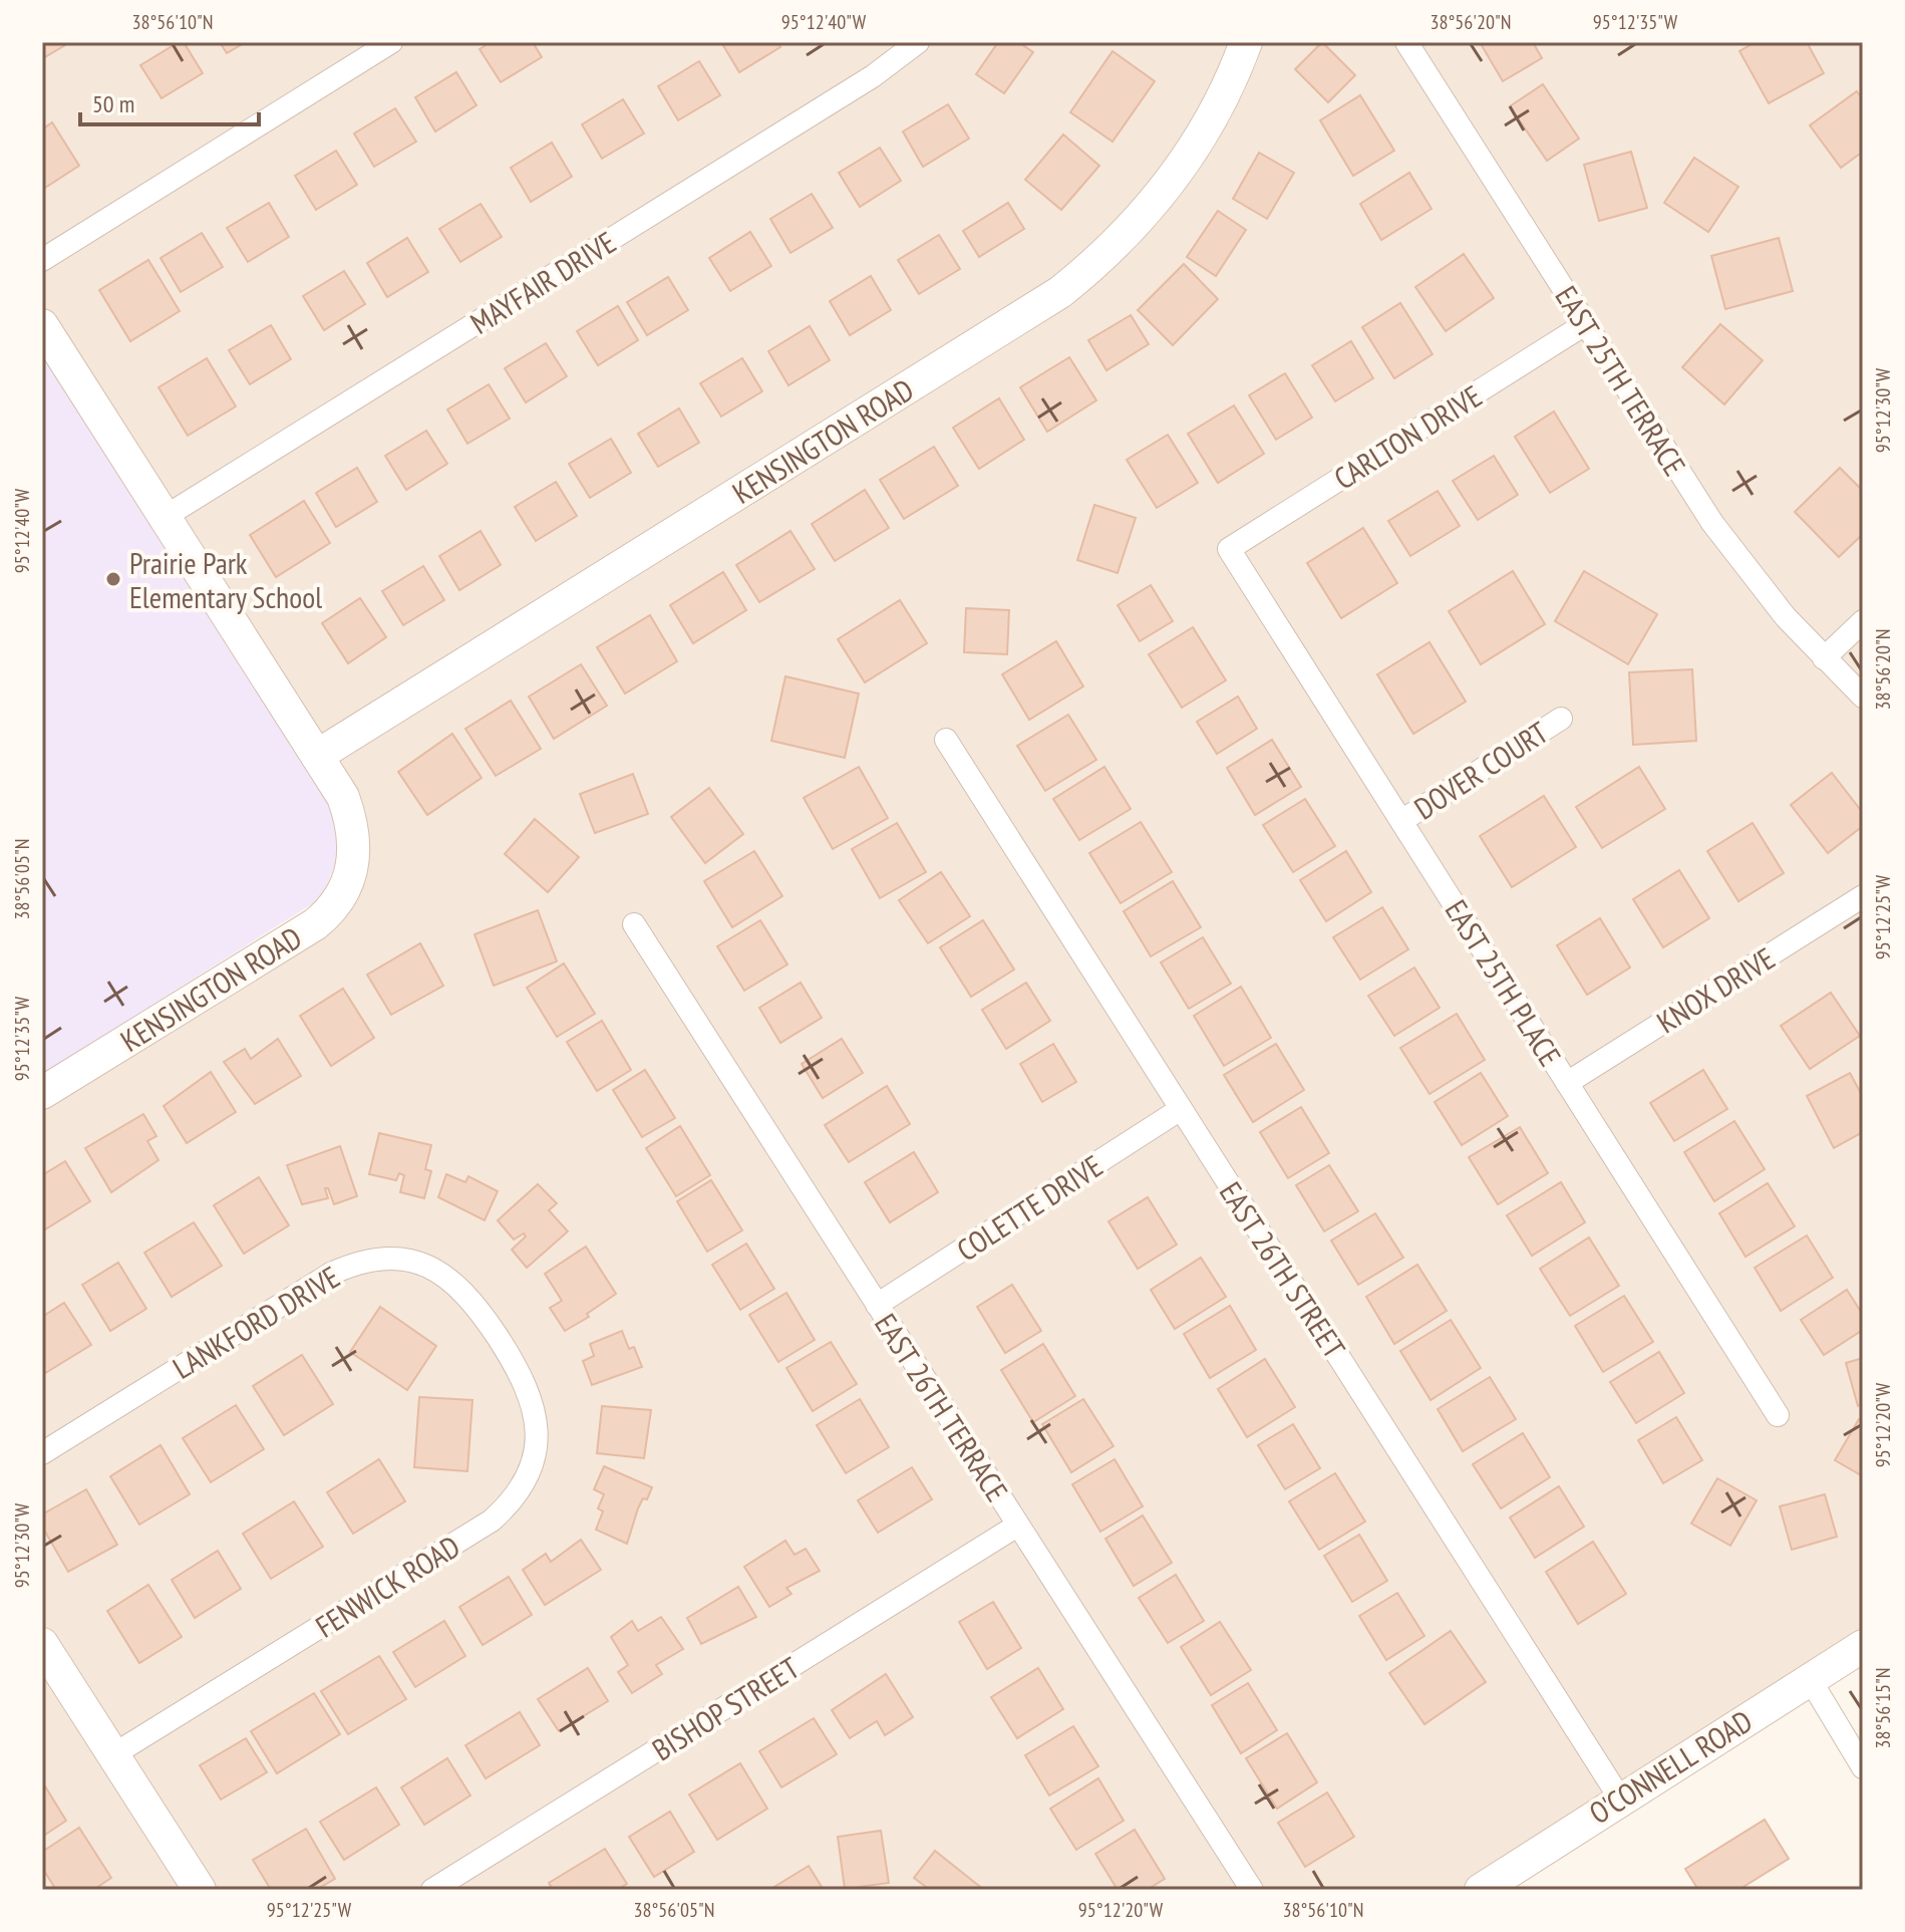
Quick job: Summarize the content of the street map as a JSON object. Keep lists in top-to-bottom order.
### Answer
{
  "streets": {
    "street": [
      "MAYFAIR DRIVE",
      "EAST 25TH TERRACE",
      "CARLTON DRIVE",
      "KENSINGTON ROAD",
      "DOVER COURT",
      "EAST 25TH PLACE",
      "KNOX DRIVE",
      "COLETTE DRIVE",
      "EAST 26TH STREET",
      "LANKFORD DRIVE",
      "EAST 26TH TERRACE",
      "FENWICK ROAD",
      "BISHOP STREET",
      "O'CONNELL ROAD"
    ]
  },
  "crossings": [
    ["EAST 25TH TERRACE", "CARLTON DRIVE"],
    ["CARLTON DRIVE", "EAST 25TH PLACE"],
    ["DOVER COURT", "EAST 25TH PLACE"],
    ["EAST 25TH PLACE", "KNOX DRIVE"],
    ["COLETTE DRIVE", "EAST 26TH STREET"],
    ["COLETTE DRIVE", "EAST 26TH TERRACE"],
    ["EAST 26TH STREET", "O'CONNELL ROAD"],
    ["LANKFORD DRIVE", "FENWICK ROAD"],
    ["EAST 26TH TERRACE", "BISHOP STREET"]
  ],
  "places": ["Prairie Park Elementary School"],
  "scale_bar": "50 m",
  "coordinates": [
    "38°56'10\"N",
    "95°12'40\"W",
    "38°56'20\"N",
    "95°12'35\"W",
    "95°12'30\"W",
    "38°56'05\"N",
    "95°12'25\"W",
    "95°12'20\"W",
    "38°56'15\"N"
  ]
}
